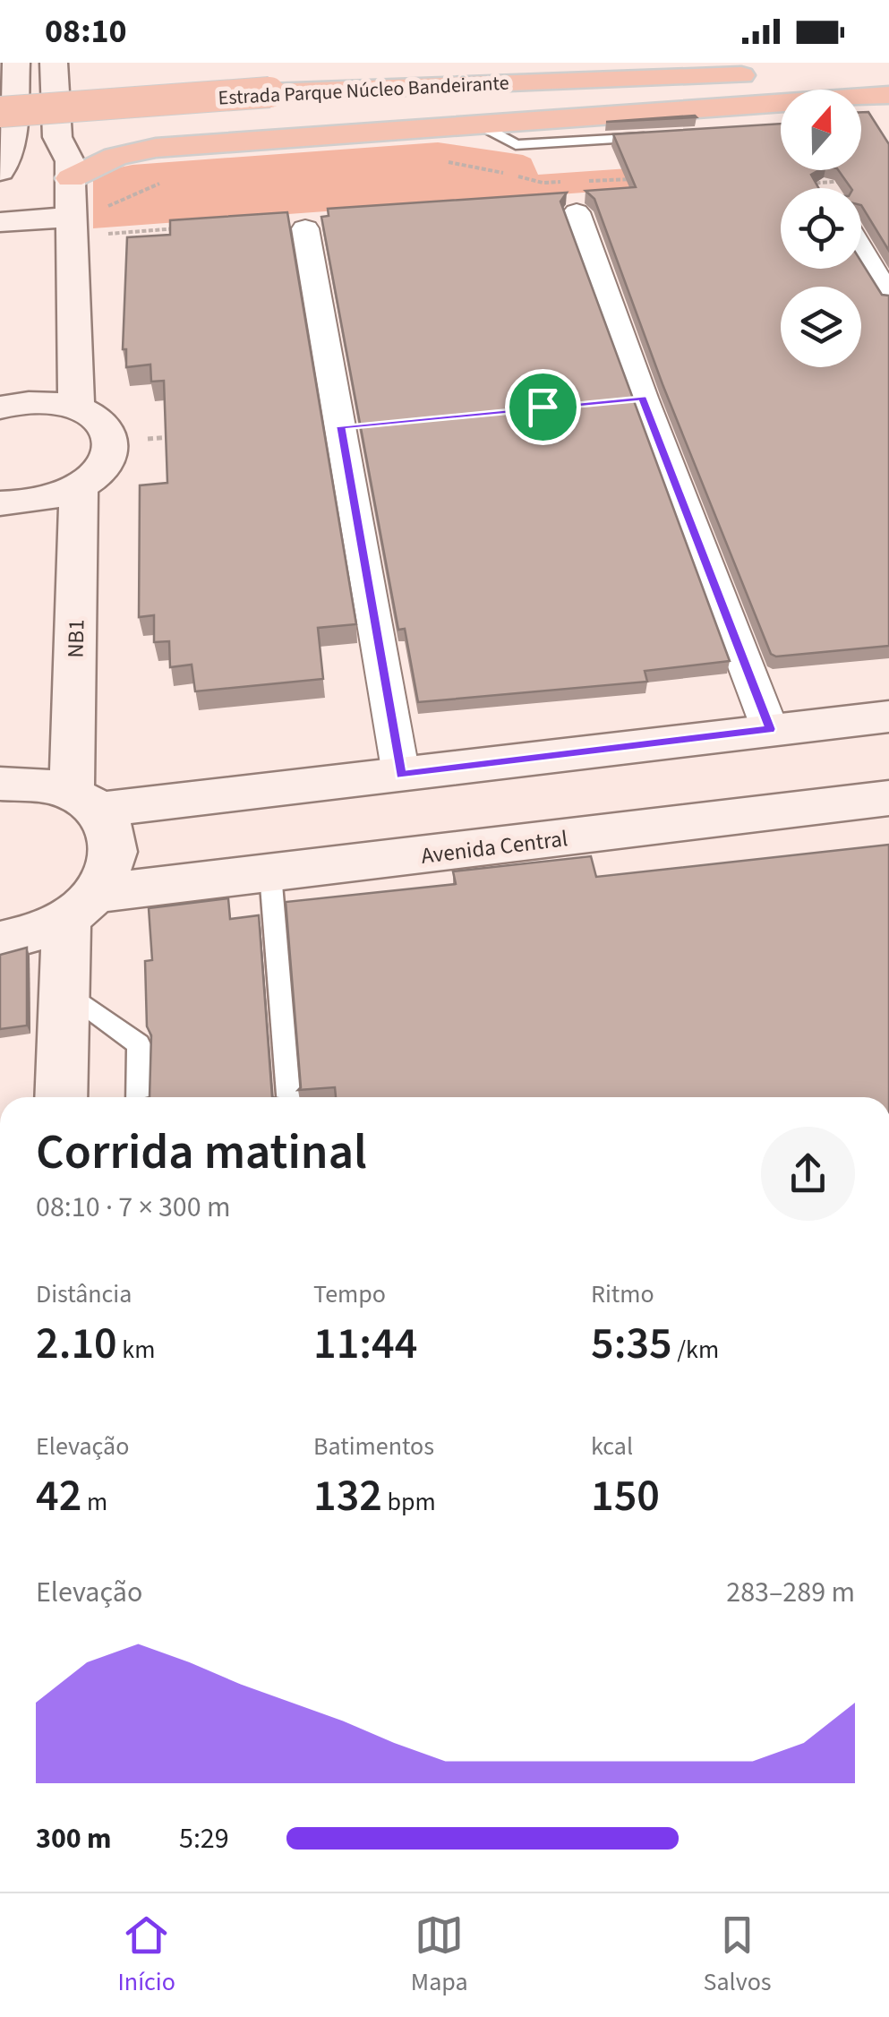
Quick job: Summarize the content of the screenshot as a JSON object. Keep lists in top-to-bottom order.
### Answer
{
  "streets": {
    "highway": ["Estrada Parque Núcleo Bandeirante"],
    "street": ["NB1", "Avenida Central"]
  },
  "crossings": [
    ["NB1", "Avenida Central"]
  ],
  "north": "top",
  "page": {
    "status": "08:10",
    "heading": ["Corrida matinal", "08:10 · 7 × 300 m"],
    "stats": [
      ["Distância", "2.10 km"],
      ["Tempo", "11:44"],
      ["Ritmo", "5:35 /km"],
      ["Elevação", "42 m"],
      ["Batimentos", "132 bpm"],
      ["kcal", "150"]
    ],
    "chart": ["Elevação", "283–289 m"],
    "list": [
      {
        "name": "300 m",
        "note": "5:29"
      }
    ],
    "tabs": ["Início", "Mapa", "Salvos"]
  }
}
